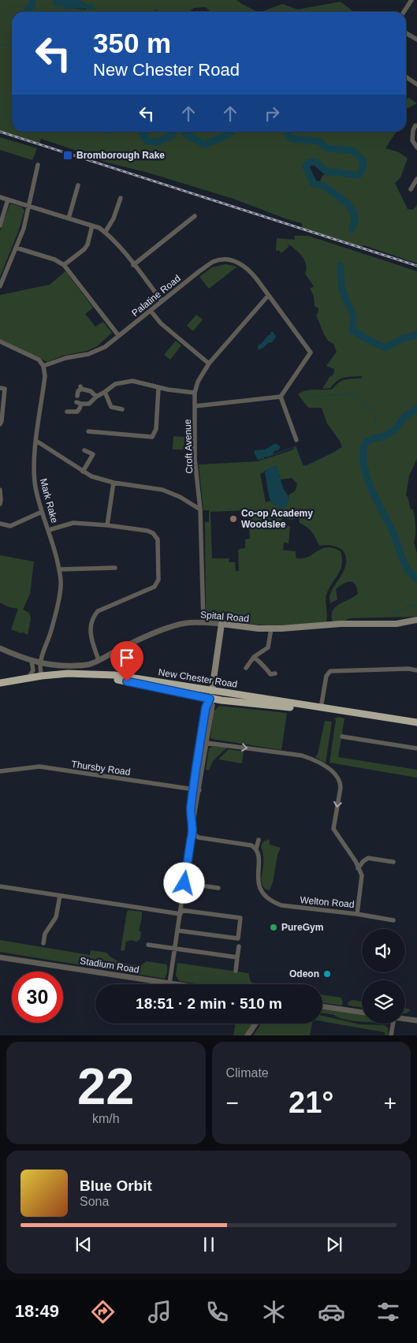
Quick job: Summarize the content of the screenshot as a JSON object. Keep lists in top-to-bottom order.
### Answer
{
  "streets": {
    "highway": ["New Chester Road"],
    "main road": ["Spital Road"],
    "street": [
      "Palatine Road",
      "Croft Avenue",
      "Mark Rake",
      "Thursby Road",
      "Welton Road",
      "Stadium Road"
    ]
  },
  "crossings": [
    ["Palatine Road", "Croft Avenue"],
    ["Palatine Road", "Mark Rake"],
    ["Croft Avenue", "Spital Road"],
    ["Mark Rake", "Spital Road"]
  ],
  "one_way": ["Welton Road"],
  "places": {
    "transit": ["Bromborough Rake"],
    "other": ["Co-op Academy Woodslee", "PureGym", "Odeon"]
  },
  "page": {
    "turn": ["350 m", "New Chester Road"],
    "limit": "30",
    "trip": "18:51 · 2 min · 510 m",
    "tile": [
      ["22", "km/h"],
      "Climate"
    ],
    "heat": ["−", "21°", "+"],
    "song": ["Blue Orbit", "Sona"],
    "tabs": "18:49"
  }
}
